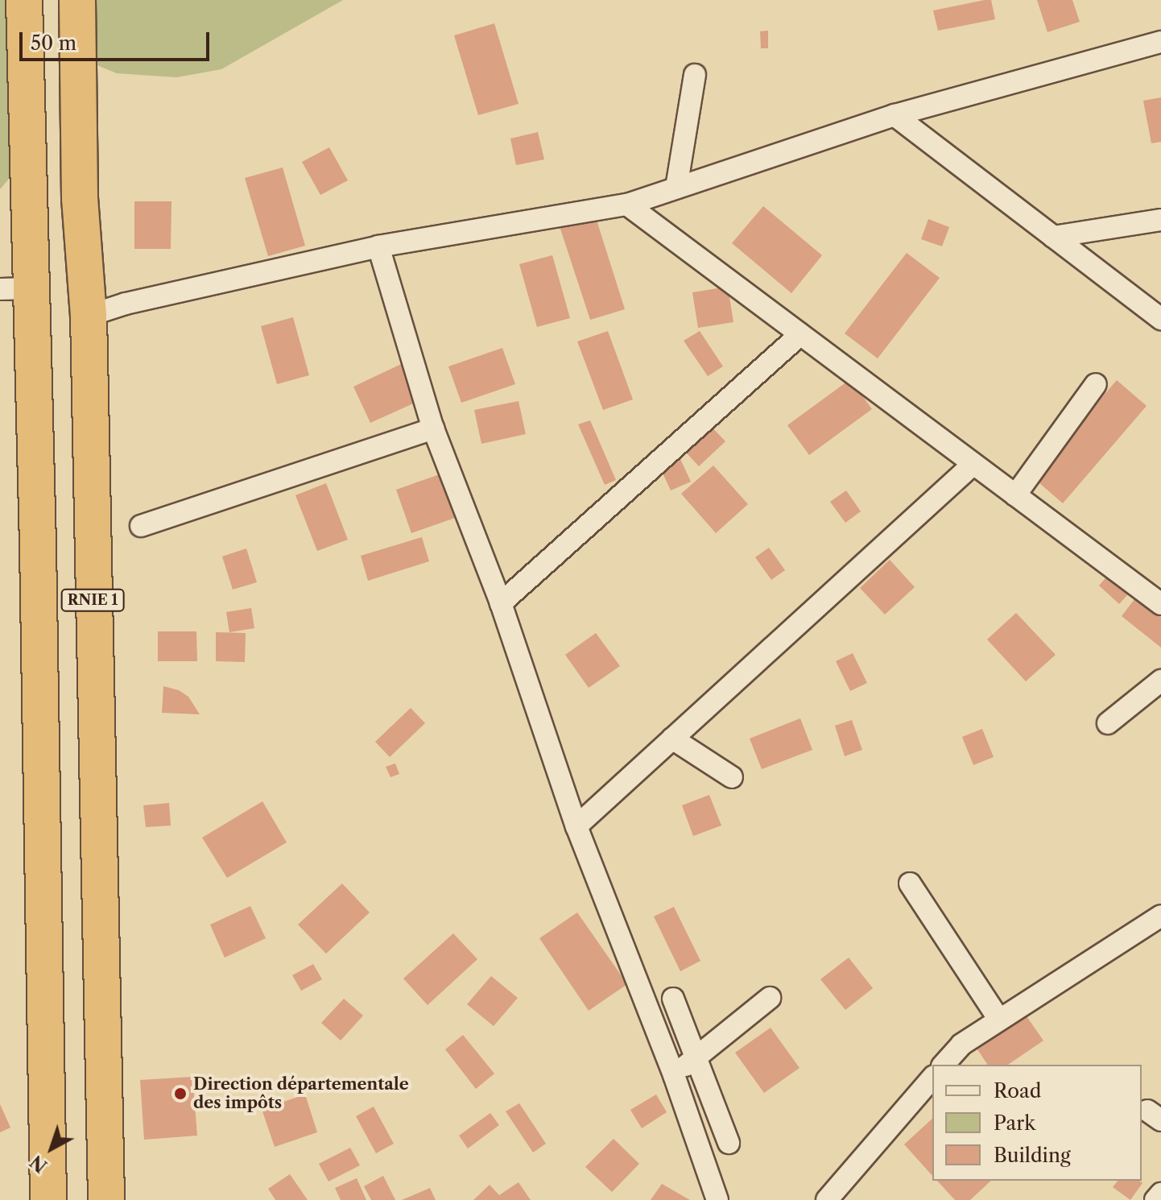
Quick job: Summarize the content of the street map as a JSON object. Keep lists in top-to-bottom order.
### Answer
{
  "streets": {
    "highway": ["RNIE 1"]
  },
  "places": ["Direction départementale des impôts"],
  "legend": ["Road", "Park", "Building"],
  "scale_bar": "50 m",
  "north": "bottom left"
}
